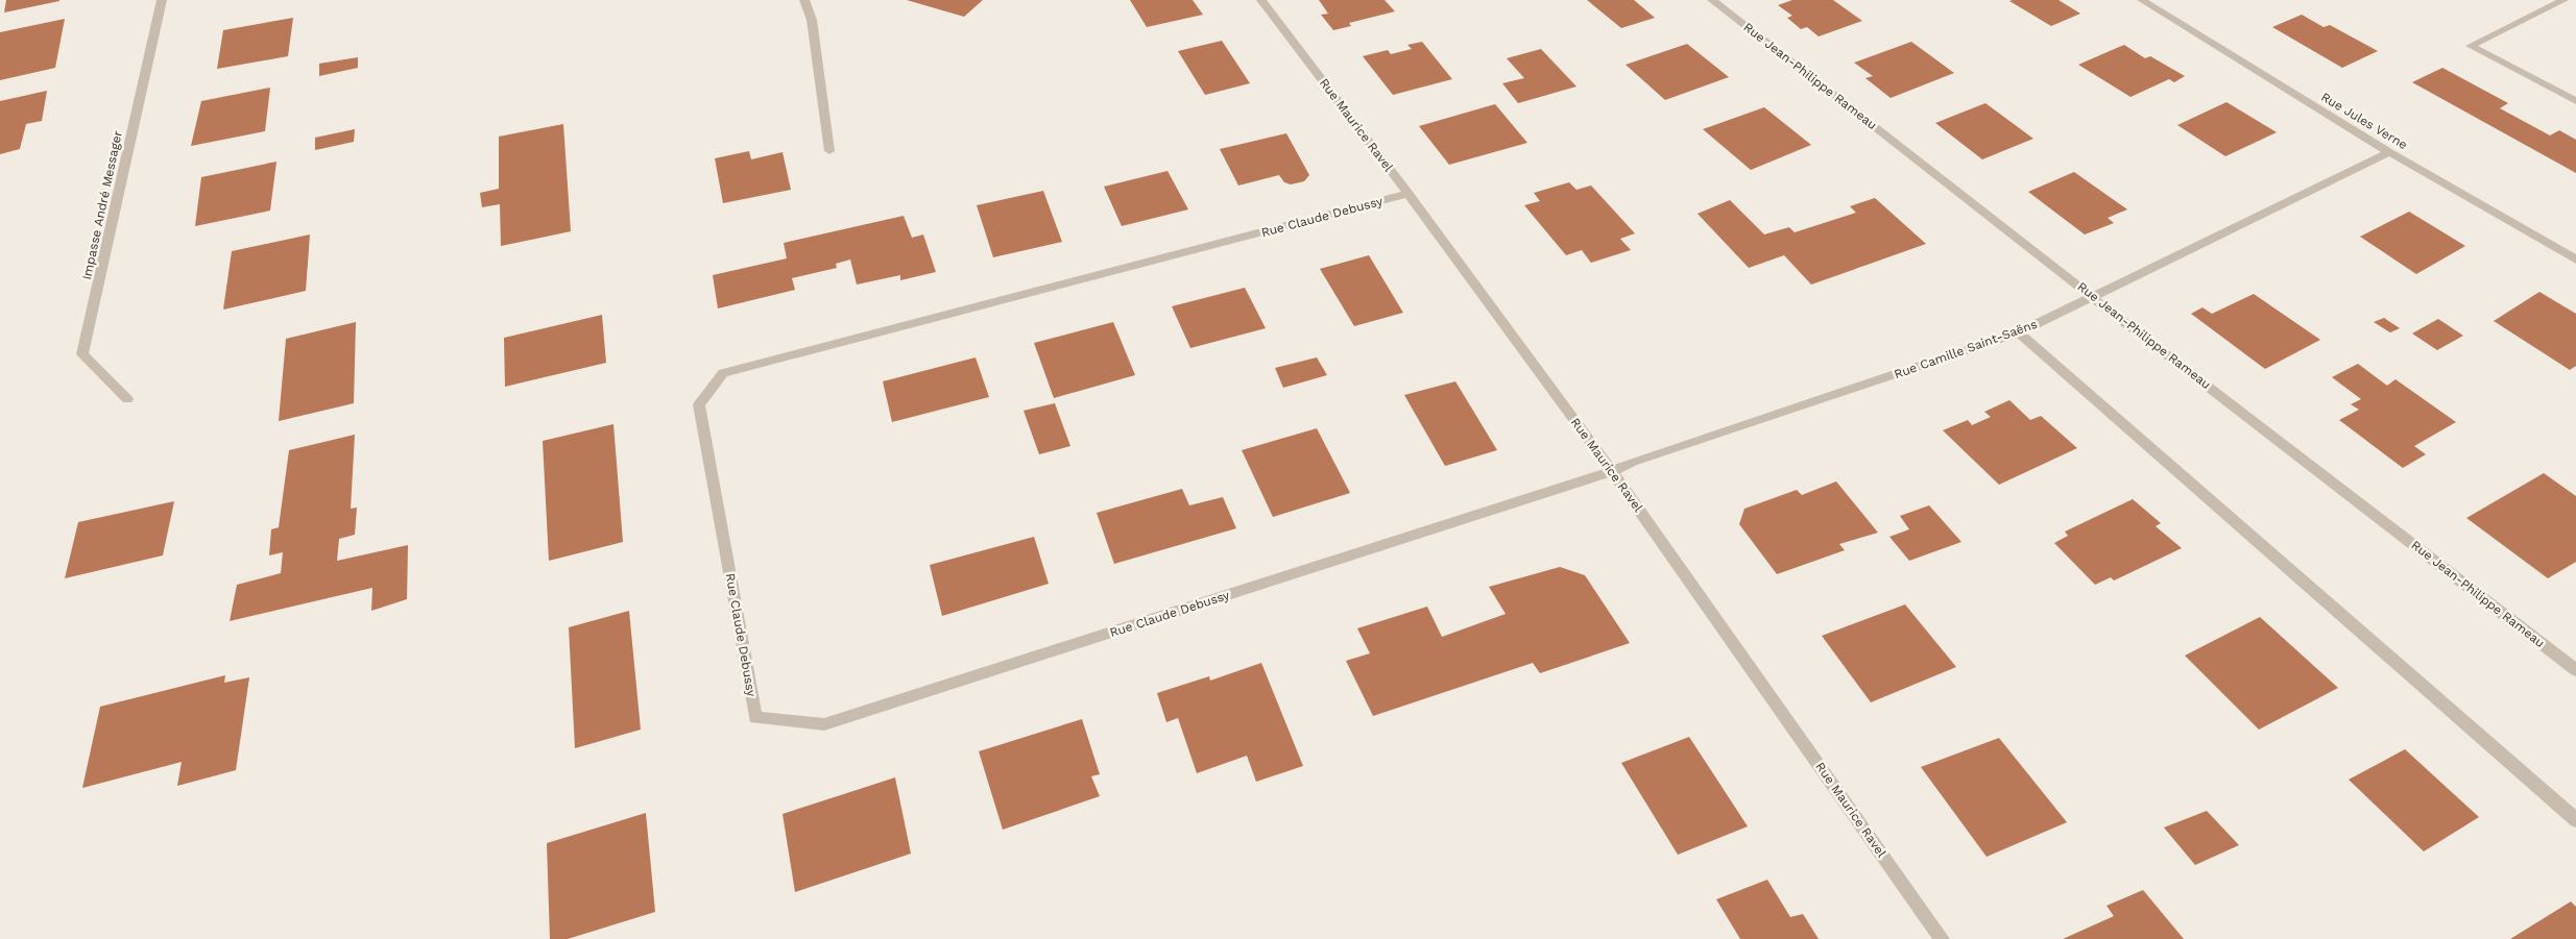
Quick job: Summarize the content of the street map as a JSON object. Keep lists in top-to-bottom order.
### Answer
{
  "streets": {
    "street": [
      "Rue Jean-Philippe Rameau",
      "Rue Jules Verne",
      "Rue Maurice Ravel",
      "Impasse André Messager",
      "Rue Claude Debussy",
      "Rue Camille Saint-Saëns"
    ]
  },
  "crossings": [
    ["Rue Jean-Philippe Rameau", "Rue Camille Saint-Saëns"],
    ["Rue Jules Verne", "Rue Camille Saint-Saëns"],
    ["Rue Maurice Ravel", "Rue Claude Debussy"],
    ["Rue Maurice Ravel", "Rue Camille Saint-Saëns"],
    ["Rue Claude Debussy", "Rue Camille Saint-Saëns"]
  ]
}
